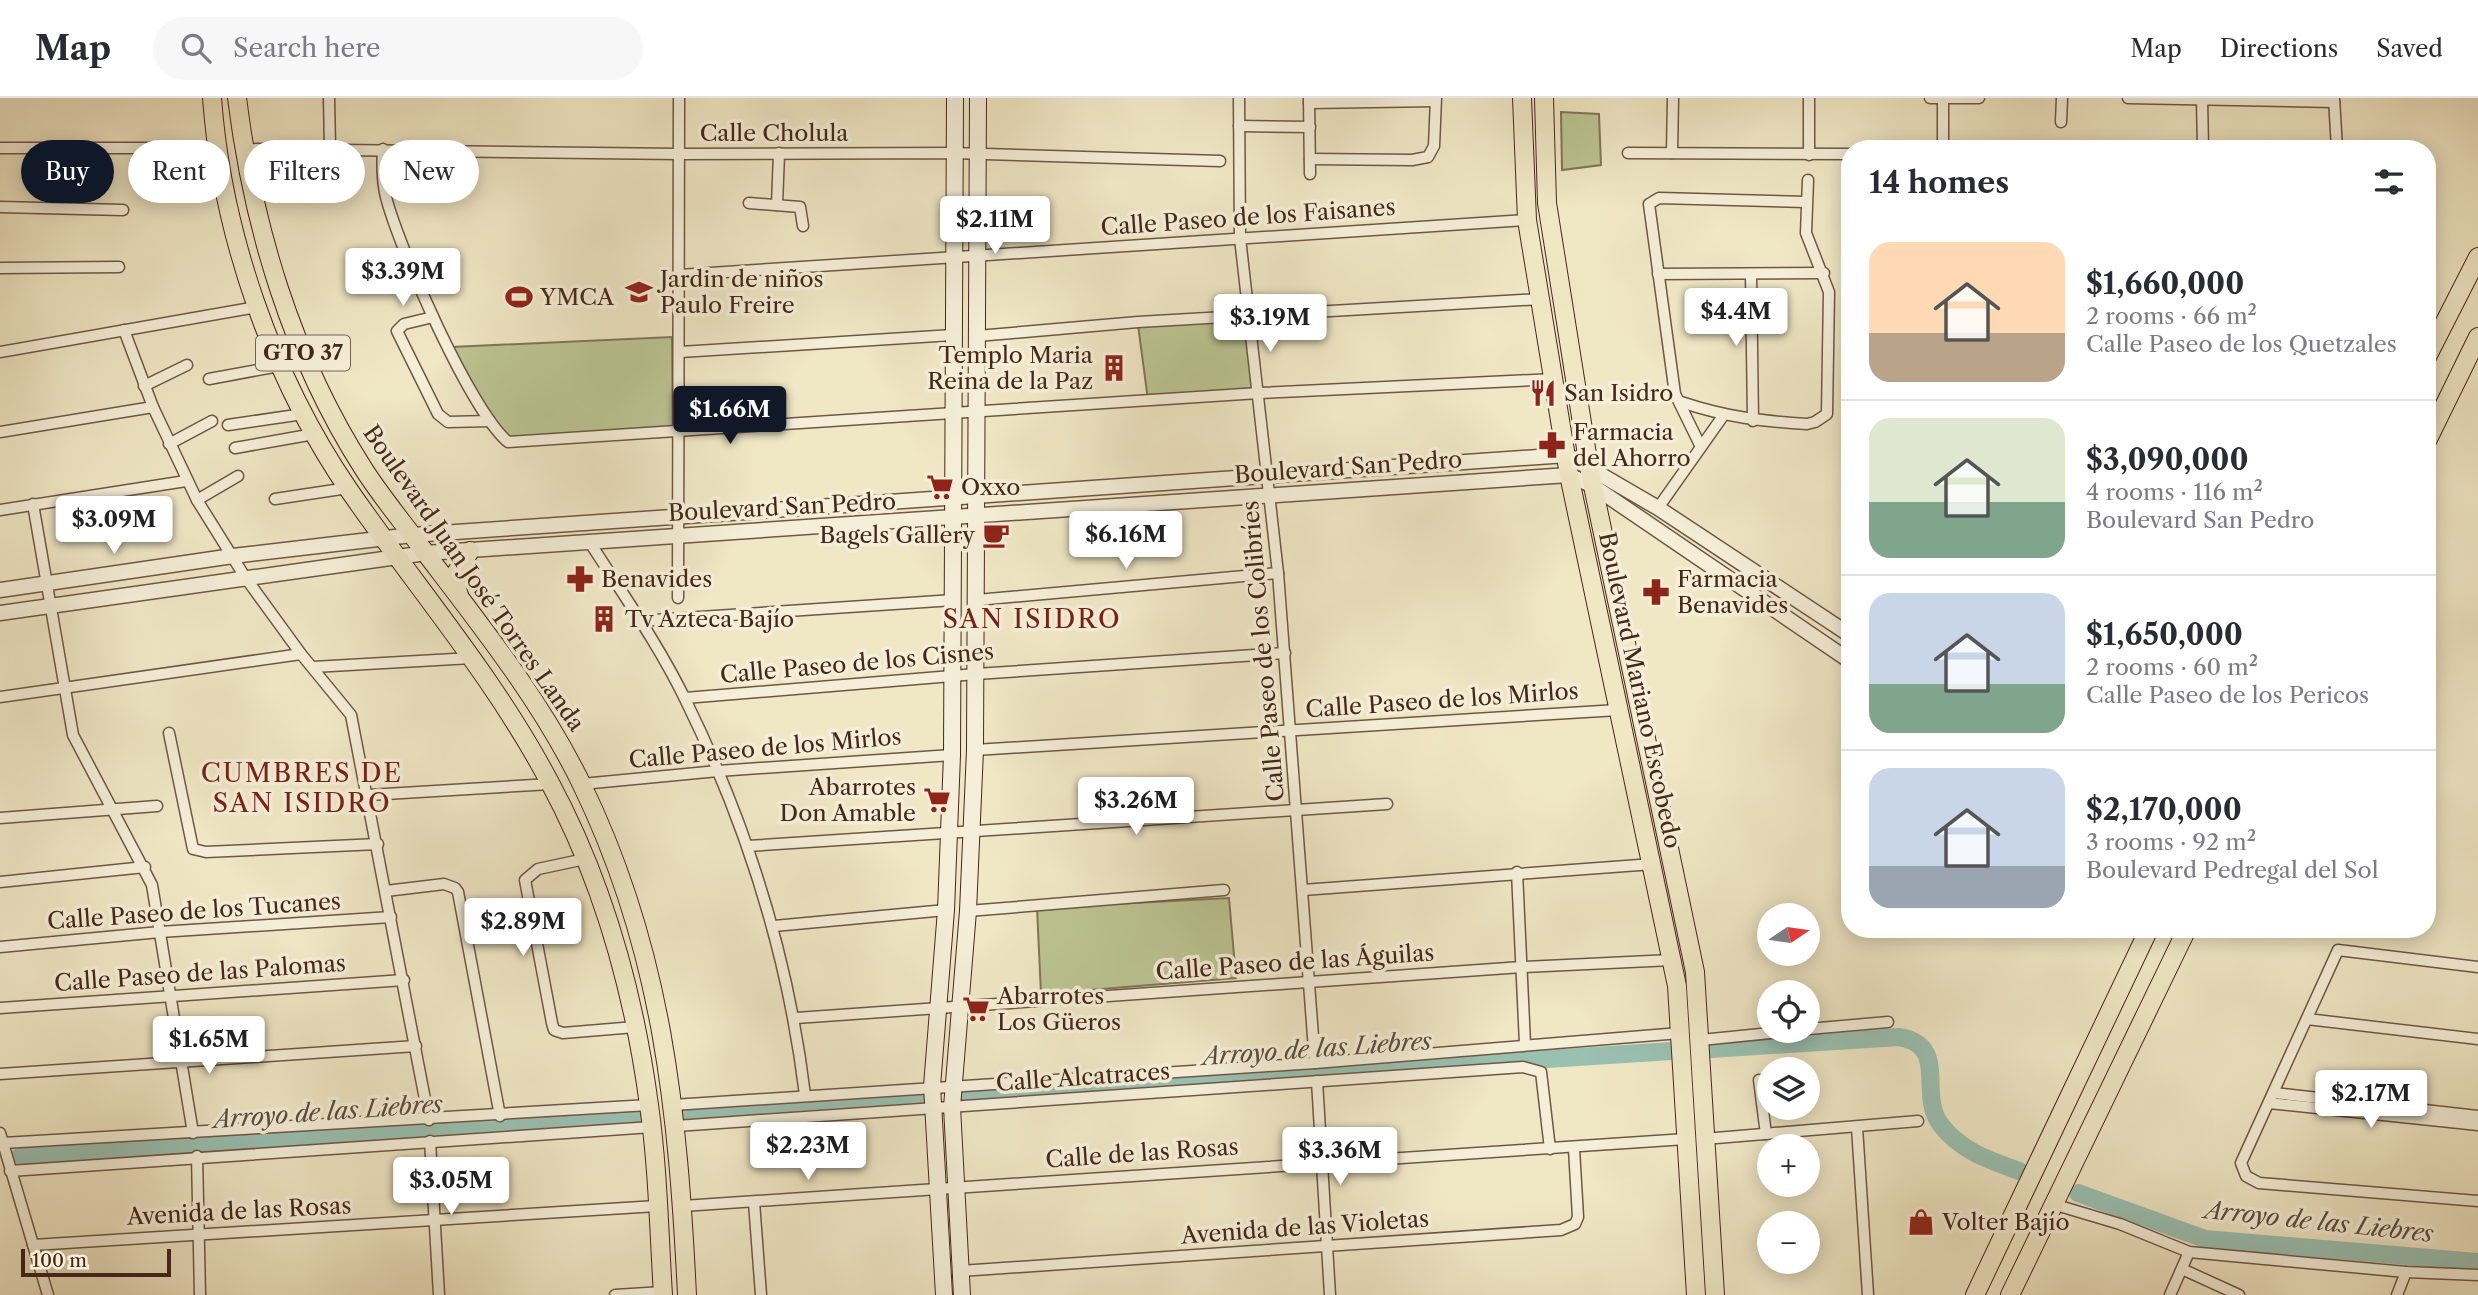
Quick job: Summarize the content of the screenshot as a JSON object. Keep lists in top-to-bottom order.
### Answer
{
  "streets": {
    "main road": ["GTO 37", "Boulevard Juan José Torres Landa", "Boulevard Mariano Escobedo"],
    "street": [
      "Calle Cholula",
      "Calle Paseo de los Faisanes",
      "Boulevard San Pedro",
      "Calle Paseo de los Colibríes",
      "Calle Paseo de los Cisnes",
      "Calle Paseo de los Mirlos",
      "Calle Paseo de los Tucanes",
      "Calle Paseo de las Águilas",
      "Calle Paseo de las Palomas",
      "Calle Alcatraces",
      "Calle de las Rosas",
      "Avenida de las Rosas",
      "Avenida de las Violetas"
    ]
  },
  "crossings": [
    ["Calle Paseo de los Faisanes", "Calle Paseo de los Colibríes"],
    ["Calle Paseo de los Faisanes", "Boulevard Mariano Escobedo"],
    ["Boulevard San Pedro", "Boulevard Juan José Torres Landa"],
    ["Boulevard San Pedro", "Calle Paseo de los Colibríes"],
    ["Boulevard San Pedro", "Boulevard Mariano Escobedo"],
    ["Boulevard Juan José Torres Landa", "Calle Paseo de los Mirlos"],
    ["Boulevard Juan José Torres Landa", "Calle Alcatraces"],
    ["Boulevard Juan José Torres Landa", "Avenida de las Rosas"],
    ["Calle Paseo de los Colibríes", "Calle Paseo de los Cisnes"],
    ["Calle Paseo de los Colibríes", "Calle Paseo de los Mirlos"],
    ["Calle Paseo de los Colibríes", "Calle Paseo de las Águilas"],
    ["Boulevard Mariano Escobedo", "Calle Paseo de los Mirlos"],
    ["Boulevard Mariano Escobedo", "Calle Paseo de las Águilas"],
    ["Boulevard Mariano Escobedo", "Calle de las Rosas"],
    ["Calle Alcatraces", "Calle de las Rosas"],
    ["Calle de las Rosas", "Avenida de las Violetas"]
  ],
  "districts": ["SAN ISIDRO", "CUMBRES DE SAN ISIDRO"],
  "water": ["Arroyo de las Liebres"],
  "places": {
    "school or university": ["Jardin de niños Paulo Freire"],
    "sports": ["YMCA"],
    "building": ["Templo Maria Reina de la Paz", "Tv Azteca Bajío"],
    "restaurant": ["San Isidro"],
    "pharmacy": ["Farmacia del Ahorro", "Benavides", "Farmacia Benavides"],
    "supermarket": ["Oxxo", "Abarrotes Don Amable", "Abarrotes Los Güeros"],
    "cafe": ["Bagels Gallery"],
    "shop": ["Volter Bajío"]
  },
  "scale_bar": "100 m",
  "north": "right",
  "page": {
    "header": "Map",
    "search": "Search here",
    "nav": ["Map", "Directions", "Saved"],
    "chip": [
      "Buy",
      "Rent",
      "Filters",
      "New"
    ],
    "heading": "14 homes",
    "price": [
      "$2.11M",
      "$3.39M",
      "$4.4M",
      "$3.19M",
      "$1.66M",
      "$3.09M",
      "$6.16M",
      "$3.26M",
      "$2.89M",
      "$1.65M",
      "$2.17M",
      "$2.23M",
      "$3.36M",
      "$3.05M"
    ],
    "list": [
      {
        "name": "$1,660,000",
        "note": "2 rooms · 66 m² · Calle Paseo de los Quetzales"
      },
      {
        "name": "$3,090,000",
        "note": "4 rooms · 116 m² · Boulevard San Pedro"
      },
      {
        "name": "$1,650,000",
        "note": "2 rooms · 60 m² · Calle Paseo de los Pericos"
      },
      {
        "name": "$2,170,000",
        "note": "3 rooms · 92 m² · Boulevard Pedregal del Sol"
      }
    ],
    "map_buttons": ["+", "−"],
    "scale": "100 m"
  }
}
